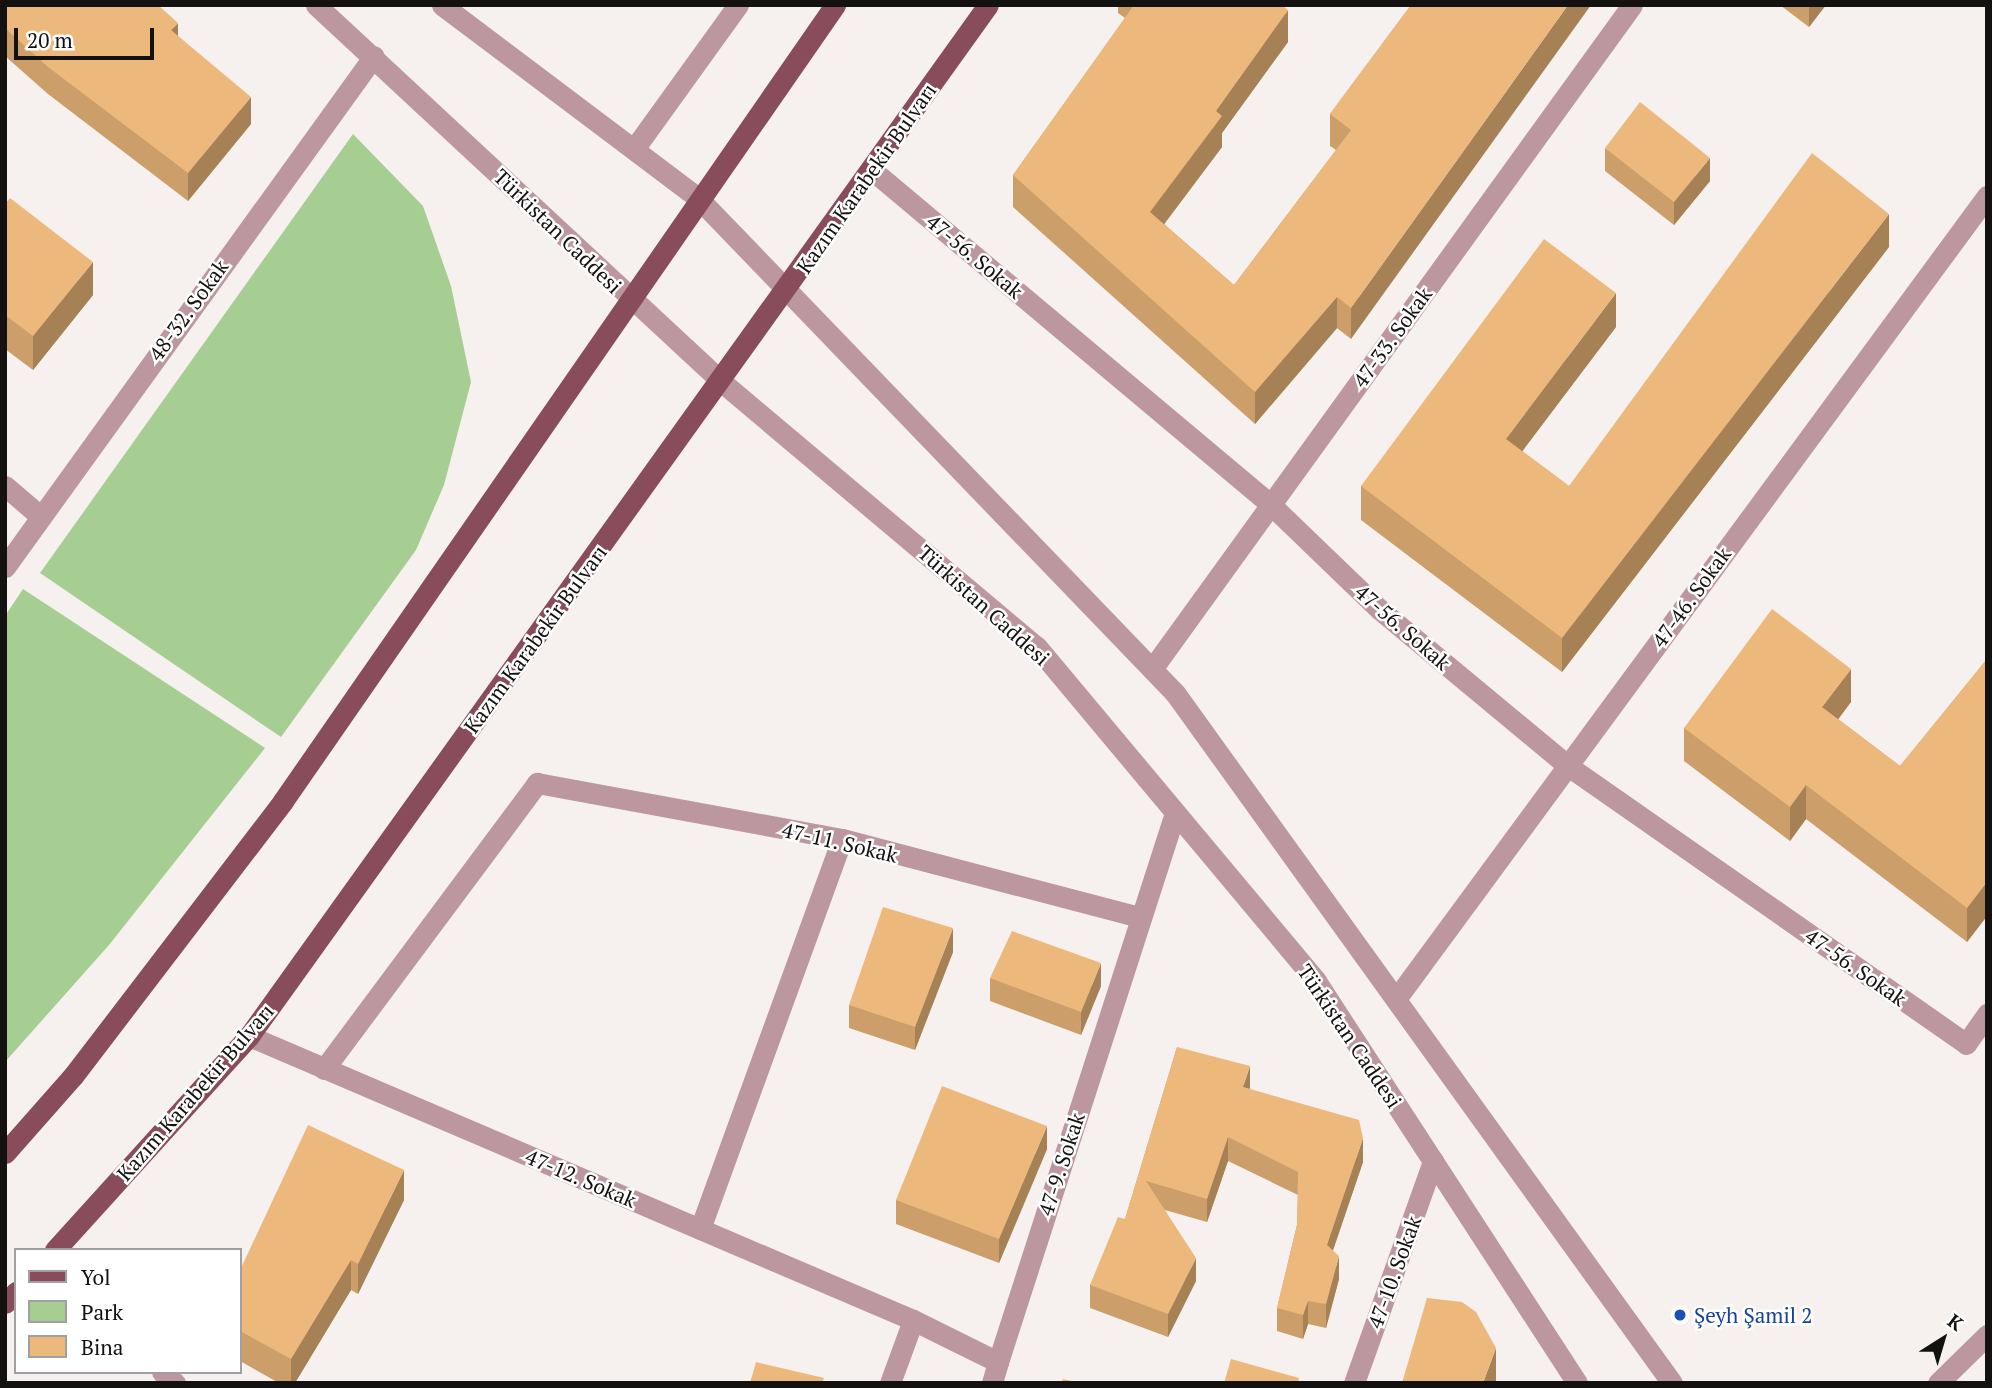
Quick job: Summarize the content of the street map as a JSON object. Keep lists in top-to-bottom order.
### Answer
{
  "streets": {
    "main road": ["Kazım Karabekir Bulvarı"],
    "street": [
      "Türkistan Caddesi",
      "47-56. Sokak",
      "48-32. Sokak",
      "47-33. Sokak",
      "47-46. Sokak",
      "47-11. Sokak",
      "47-9. Sokak",
      "47-12. Sokak",
      "47-10. Sokak"
    ]
  },
  "crossings": [
    ["Kazım Karabekir Bulvarı", "Türkistan Caddesi"],
    ["Kazım Karabekir Bulvarı", "47-56. Sokak"],
    ["Kazım Karabekir Bulvarı", "47-12. Sokak"],
    ["Türkistan Caddesi", "48-32. Sokak"],
    ["Türkistan Caddesi", "47-9. Sokak"],
    ["Türkistan Caddesi", "47-10. Sokak"],
    ["47-56. Sokak", "47-33. Sokak"],
    ["47-56. Sokak", "47-46. Sokak"],
    ["47-11. Sokak", "47-9. Sokak"],
    ["47-11. Sokak", "47-12. Sokak"],
    ["47-9. Sokak", "47-12. Sokak"]
  ],
  "places": ["Şeyh Şamil 2"],
  "legend": ["Yol", "Park", "Bina"],
  "scale_bar": "20 m",
  "north": "top right"
}
